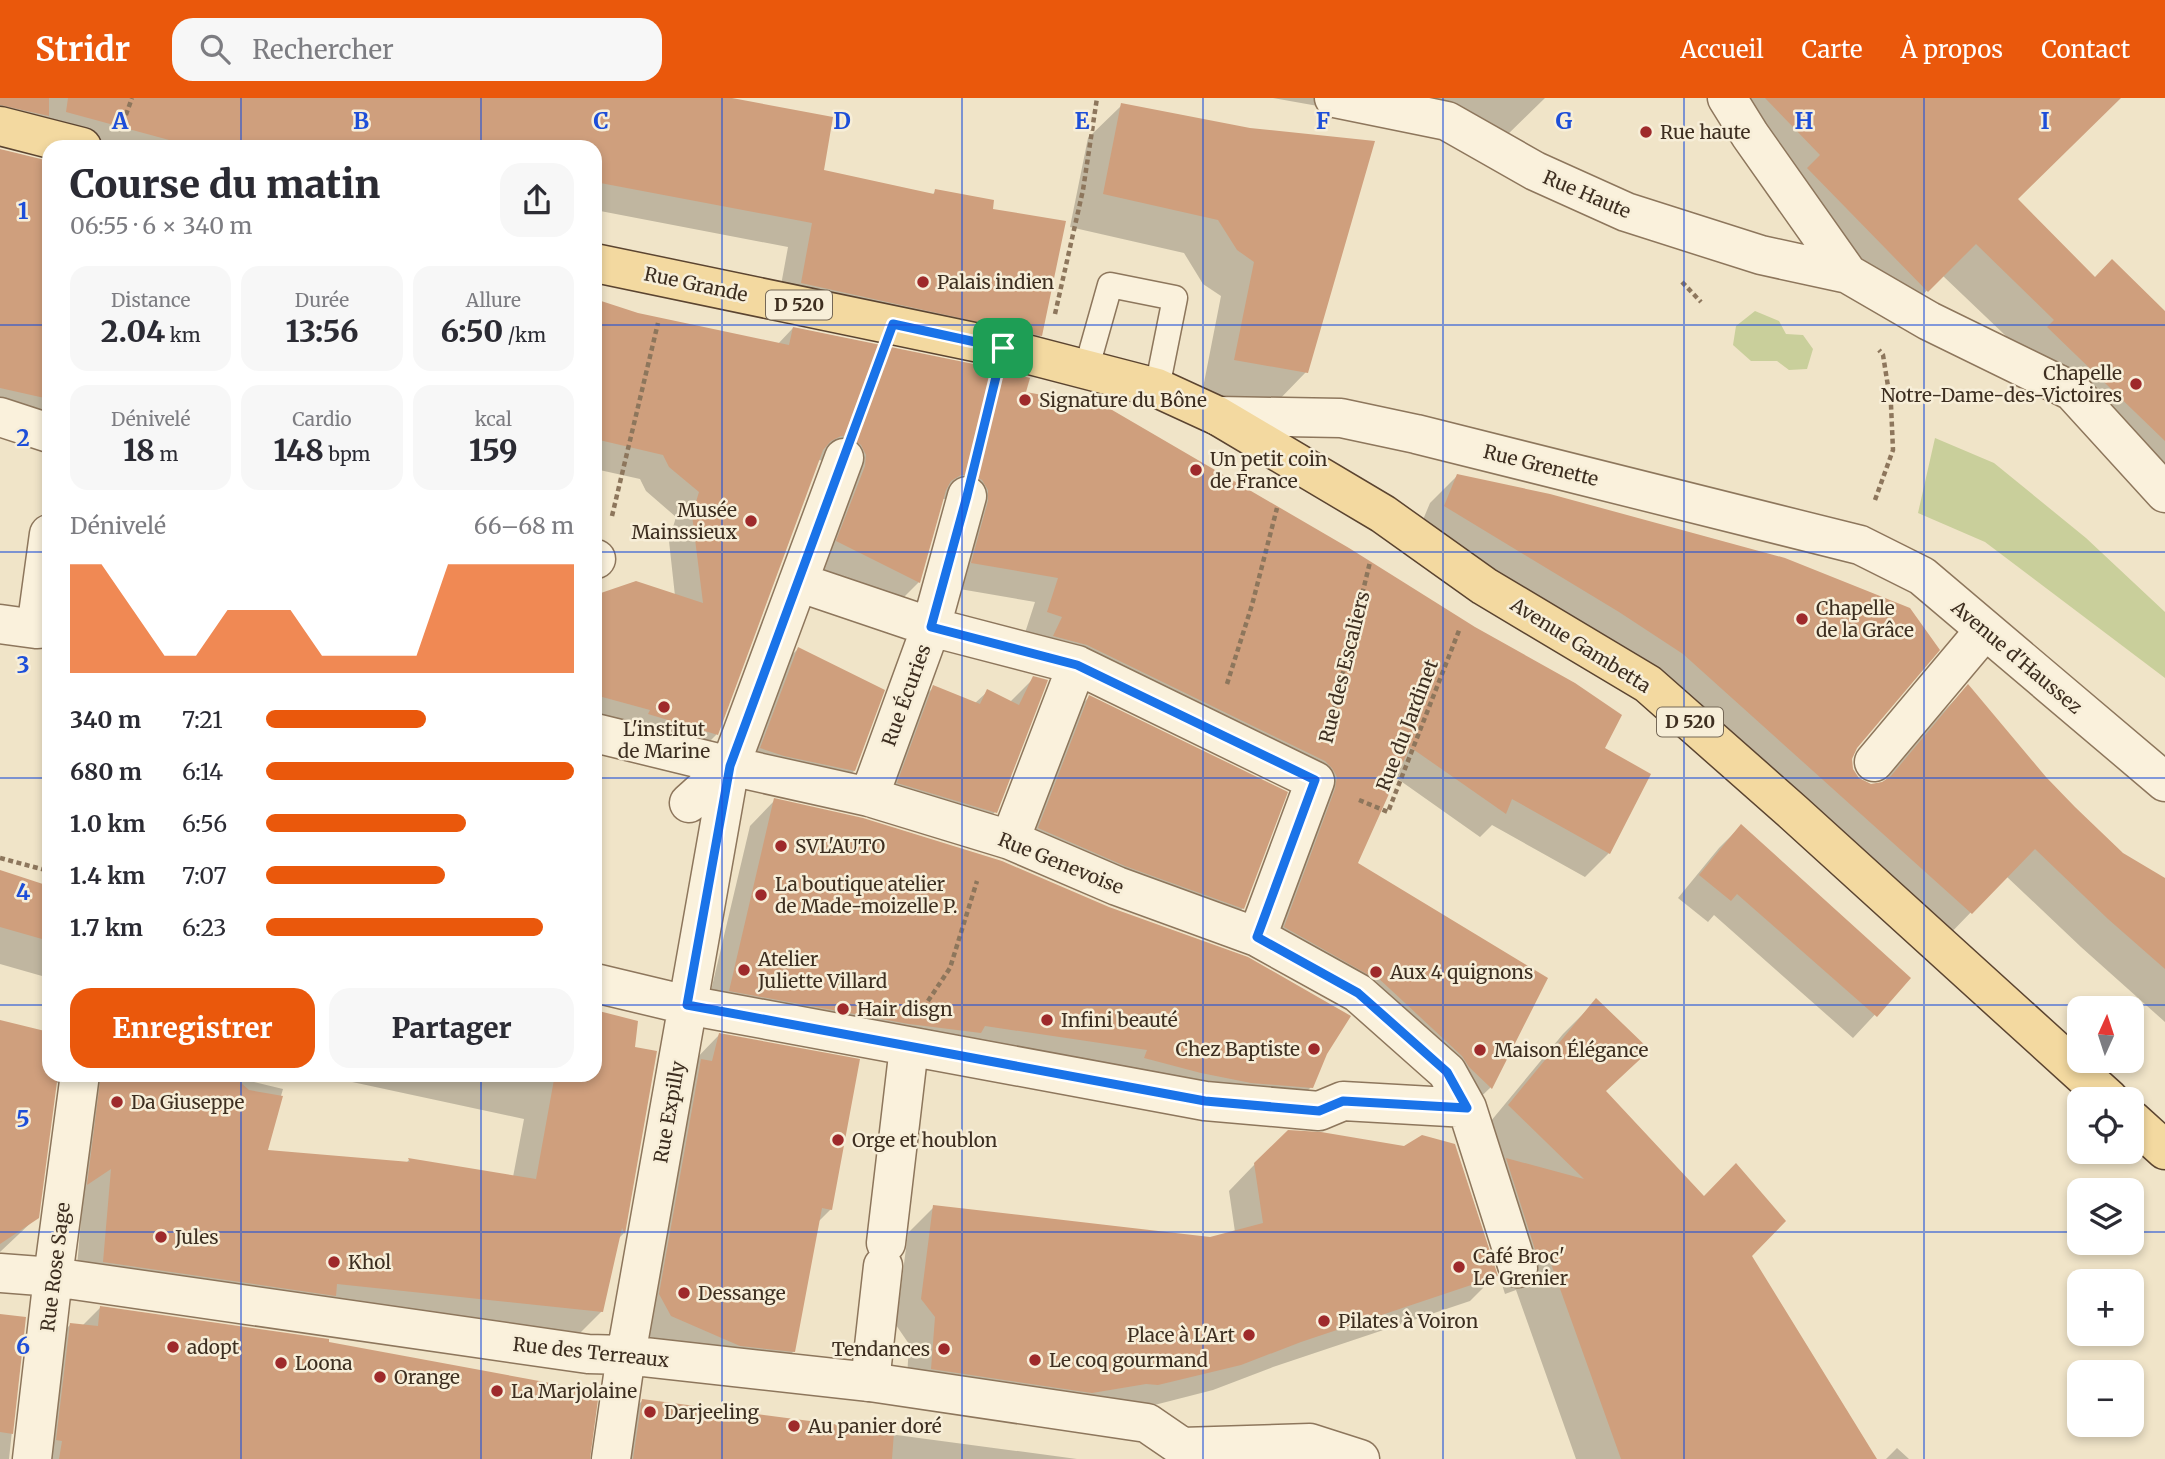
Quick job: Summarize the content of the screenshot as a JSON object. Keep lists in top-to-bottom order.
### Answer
{
  "streets": {
    "main road": ["Rue Grande", "D 520", "Avenue Gambetta"],
    "street": [
      "Rue Haute",
      "Rue Grenette",
      "Avenue d'Haussez",
      "Rue Écuries",
      "Rue Genevoise",
      "Rue Expilly",
      "Rue Rose Sage",
      "Rue des Terreaux"
    ],
    "path": ["Rue des Escaliers", "Rue du Jardinet"]
  },
  "crossings": [
    ["Rue Grande", "Avenue Gambetta"],
    ["Rue Grenette", "Avenue Gambetta"],
    ["Rue Grenette", "Avenue d'Haussez"],
    ["Rue des Escaliers", "Rue du Jardinet"],
    ["Rue Écuries", "Rue Genevoise"],
    ["Rue Genevoise", "Rue Expilly"],
    ["Rue Expilly", "Rue des Terreaux"],
    ["Rue Rose Sage", "Rue des Terreaux"]
  ],
  "places": [
    "Rue haute",
    "Palais indien",
    "Chapelle Notre-Dame-des-Victoires",
    "Signature du Bône",
    "Un petit coin de France",
    "Musée Mainssieux",
    "Chapelle de la Grâce",
    "L'institut de Marine",
    "SVL'AUTO",
    "La boutique atelier de Made-moizelle P.",
    "Atelier Juliette Villard",
    "Aux 4 quignons",
    "Hair disgn",
    "Infini beauté",
    "Chez Baptiste",
    "Maison Élégance",
    "Da Giuseppe",
    "Orge et houblon",
    "Jules",
    "Khol",
    "Café Broc' Le Grenier",
    "Dessange",
    "Pilates à Voiron",
    "Place à L'Art",
    "adopt",
    "Tendances",
    "Le coq gourmand",
    "Loona",
    "Orange",
    "La Marjolaine",
    "Darjeeling",
    "Au panier doré"
  ],
  "north": "top",
  "page": {
    "header": "Stridr",
    "search": "Rechercher",
    "nav": [
      "Accueil",
      "Carte",
      "À propos",
      "Contact"
    ],
    "heading": ["Course du matin", "06:55 · 6 × 340 m"],
    "stats": [
      ["Distance", "2.04 km"],
      ["Durée", "13:56"],
      ["Allure", "6:50 /km"],
      ["Dénivelé", "18 m"],
      ["Cardio", "148 bpm"],
      ["kcal", "159"]
    ],
    "chart": ["Dénivelé", "66–68 m"],
    "list": [
      {
        "name": "340 m",
        "note": "7:21"
      },
      {
        "name": "680 m",
        "note": "6:14"
      },
      {
        "name": "1.0 km",
        "note": "6:56"
      },
      {
        "name": "1.4 km",
        "note": "7:07"
      },
      {
        "name": "1.7 km",
        "note": "6:23"
      }
    ],
    "buttons": ["Enregistrer", "Partager"],
    "map_buttons": ["+", "−"]
  },
  "grid": {
    "columns": [
      "A",
      "B",
      "C",
      "D",
      "E",
      "F",
      "G",
      "H",
      "I"
    ],
    "rows": [
      "1",
      "2",
      "3",
      "4",
      "5",
      "6"
    ]
  }
}
